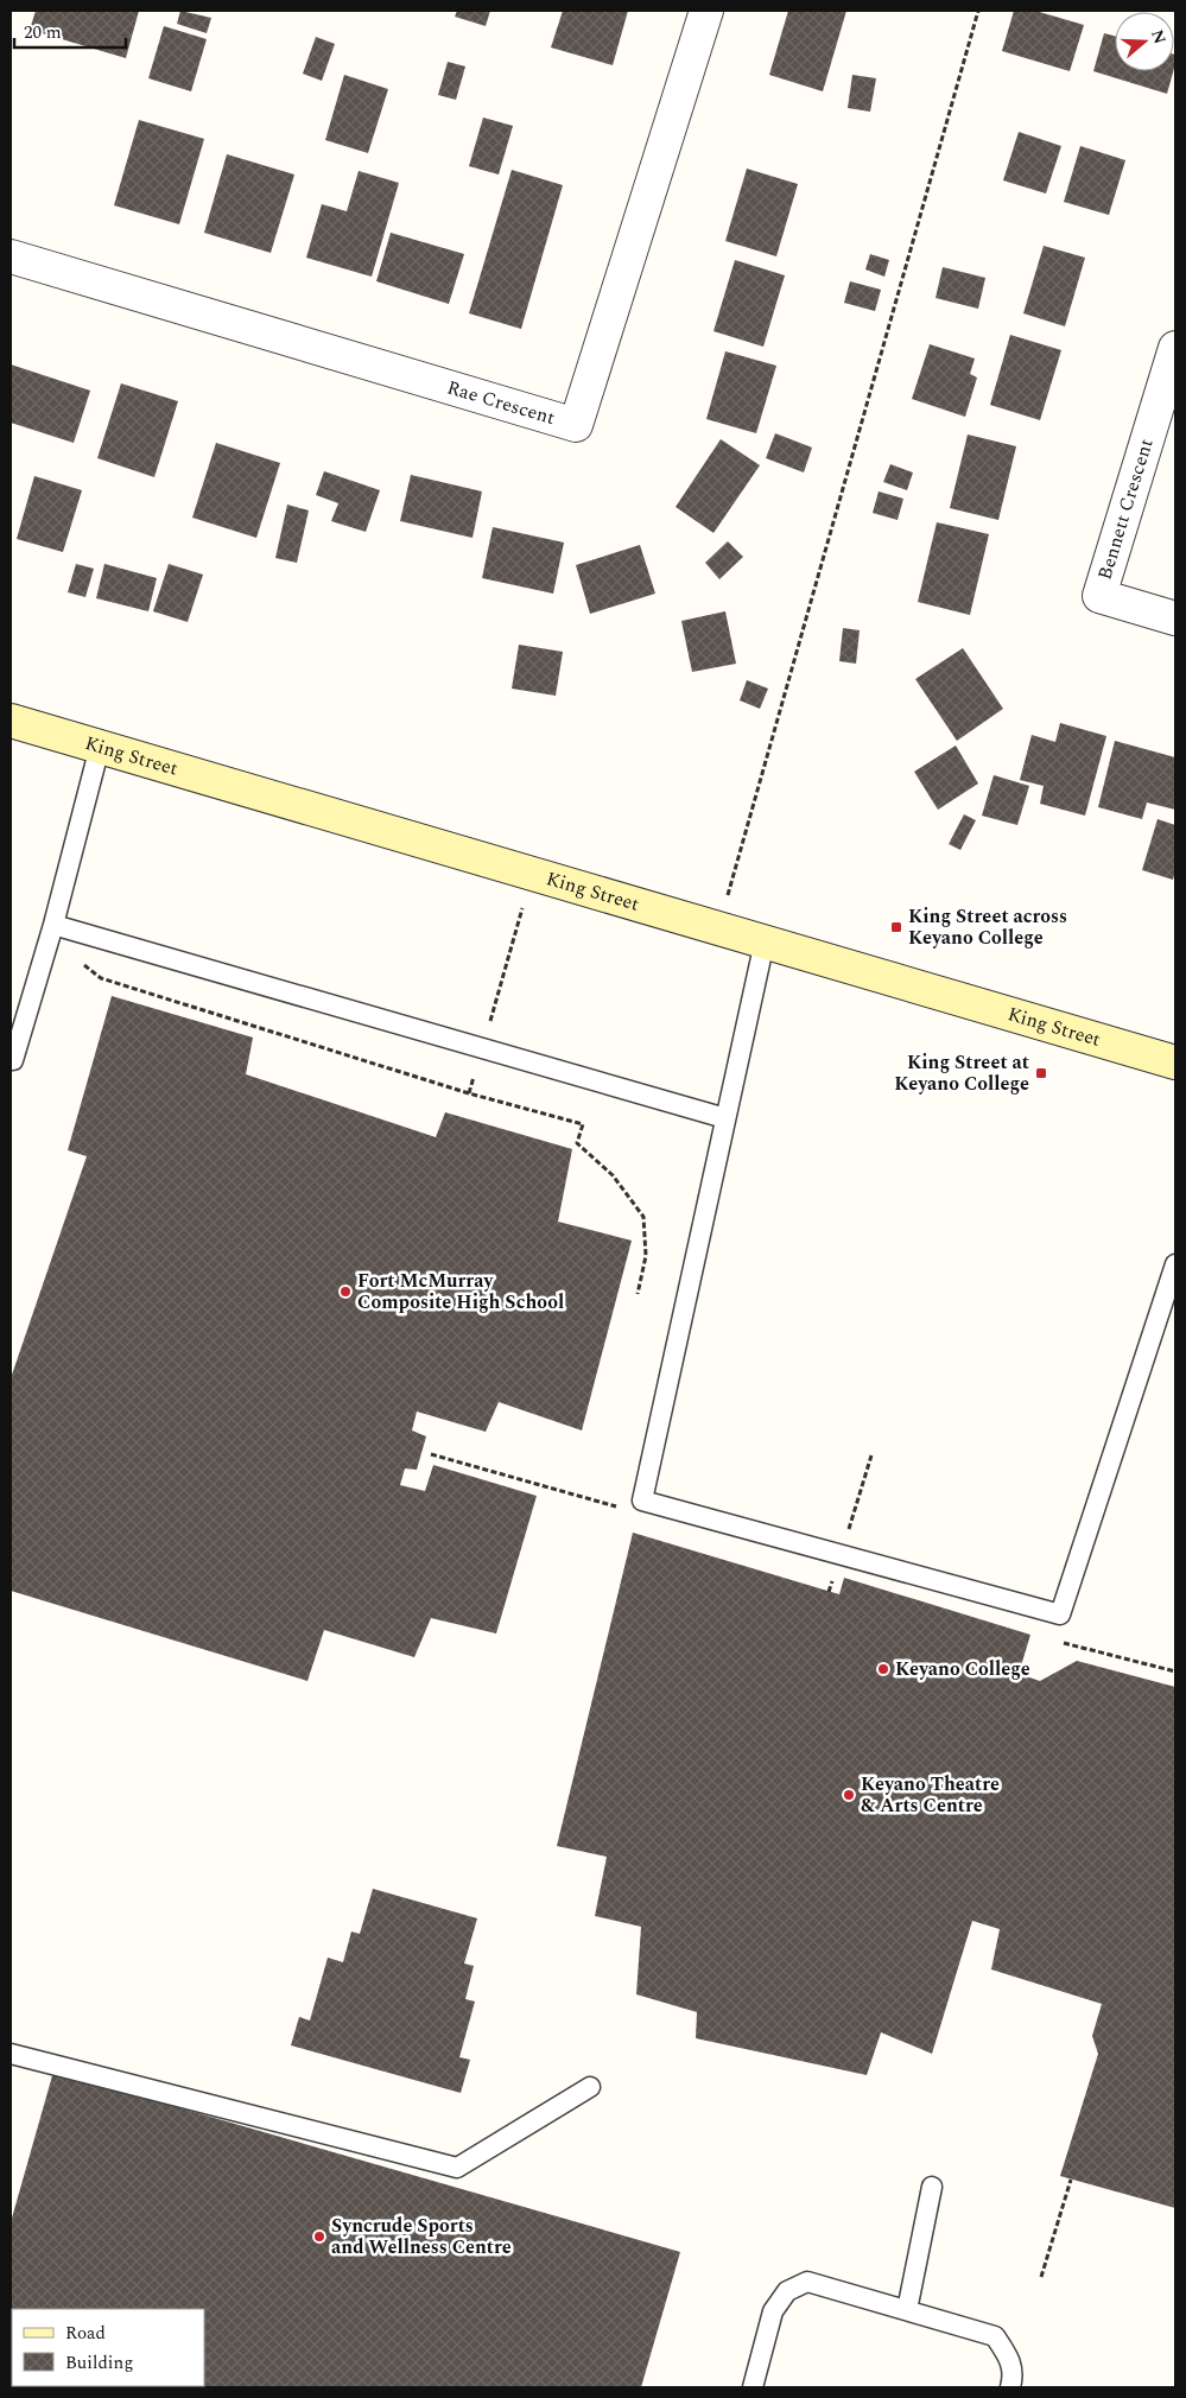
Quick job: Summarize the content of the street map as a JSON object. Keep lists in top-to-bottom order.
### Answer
{
  "streets": {
    "street": ["Rae Crescent", "Bennett Crescent", "King Street"]
  },
  "places": {
    "transit": ["King Street across Keyano College", "King Street at Keyano College"],
    "other": [
      "Fort McMurray Composite High School",
      "Keyano College",
      "Keyano Theatre & Arts Centre",
      "Syncrude Sports and Wellness Centre"
    ]
  },
  "legend": ["Road", "Building"],
  "scale_bar": "20 m",
  "north": "right"
}
